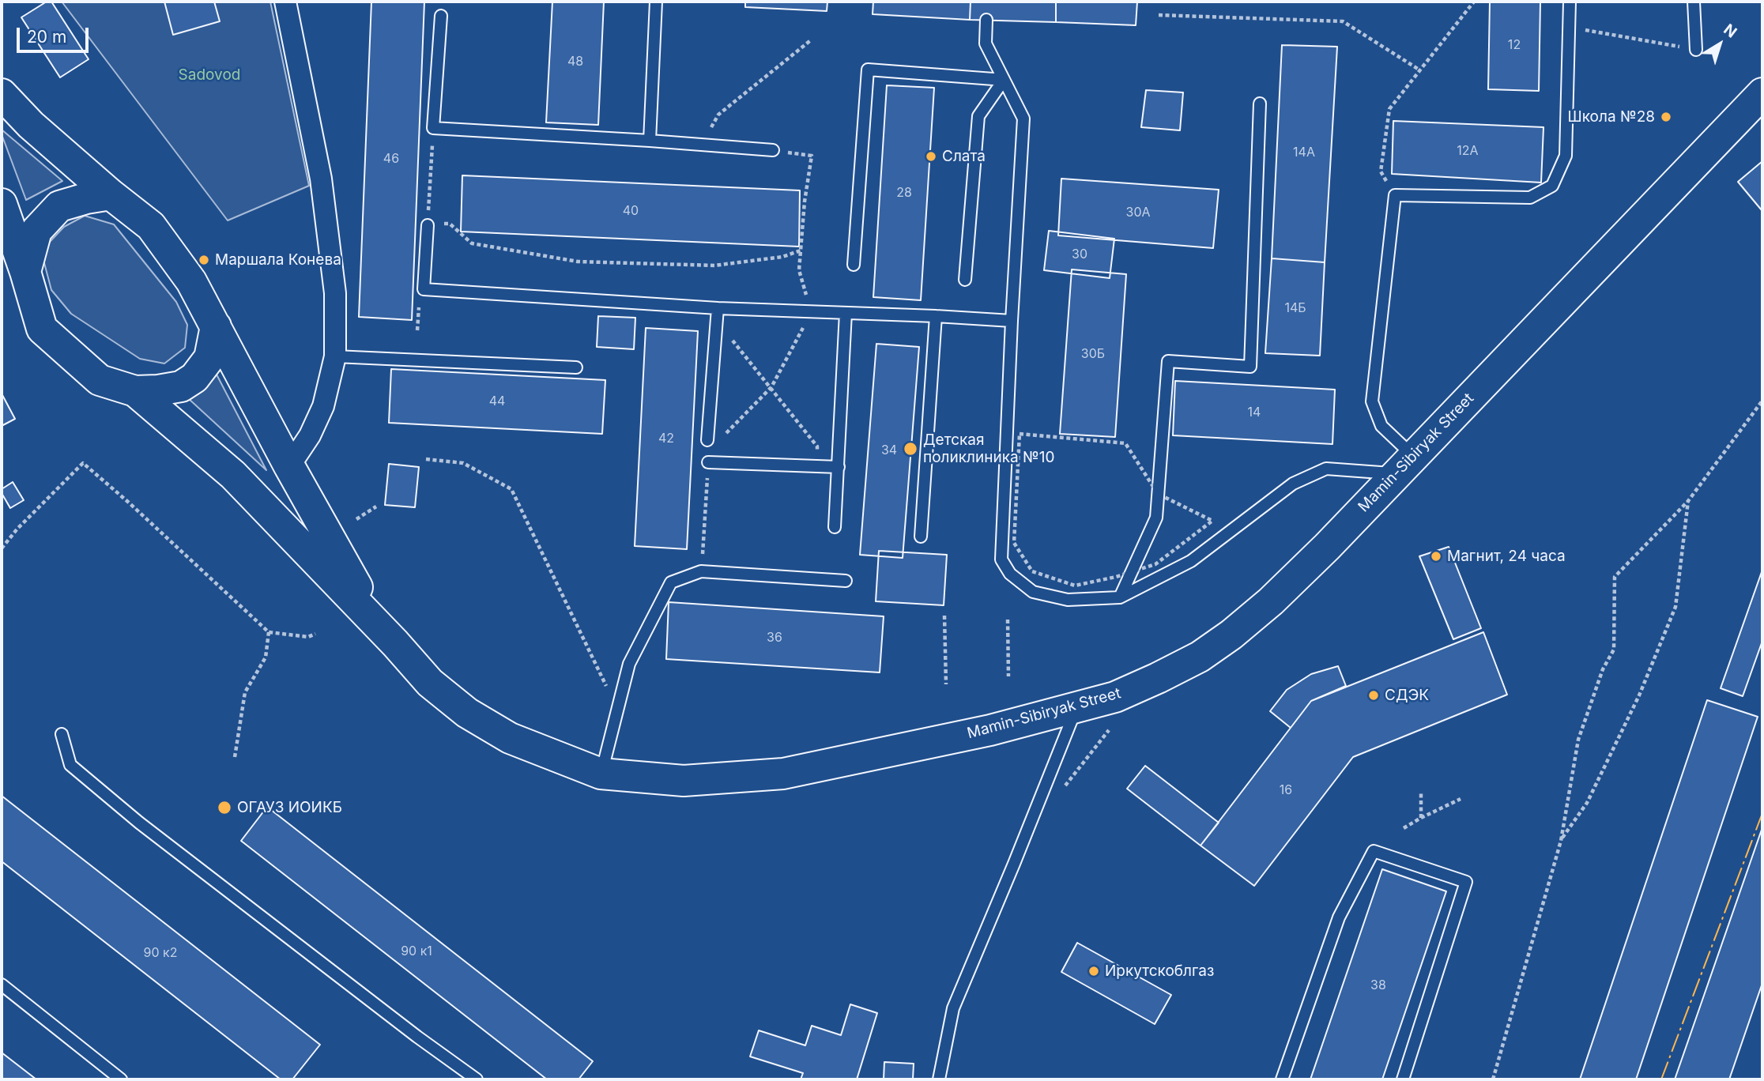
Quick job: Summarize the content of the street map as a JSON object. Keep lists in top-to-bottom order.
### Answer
{
  "streets": {
    "main road": ["Mamin-Sibiryak Street"]
  },
  "parks": ["Sadovod"],
  "places": [
    "Школа №28",
    "Слата",
    "Маршала Конева",
    "Детская поликлиника №10",
    "Магнит, 24 часа",
    "СДЭК",
    "ОГАУЗ ИОИКБ",
    "Иркутскоблгаз"
  ],
  "house_numbers": [
    "12",
    "48",
    "12А",
    "14А",
    "46",
    "28",
    "40",
    "30А",
    "30",
    "14Б",
    "30Б",
    "44",
    "14",
    "42",
    "34",
    "36",
    "16",
    "90 к1",
    "90 к2",
    "38"
  ],
  "scale_bar": "20 m",
  "north": "top right"
}
